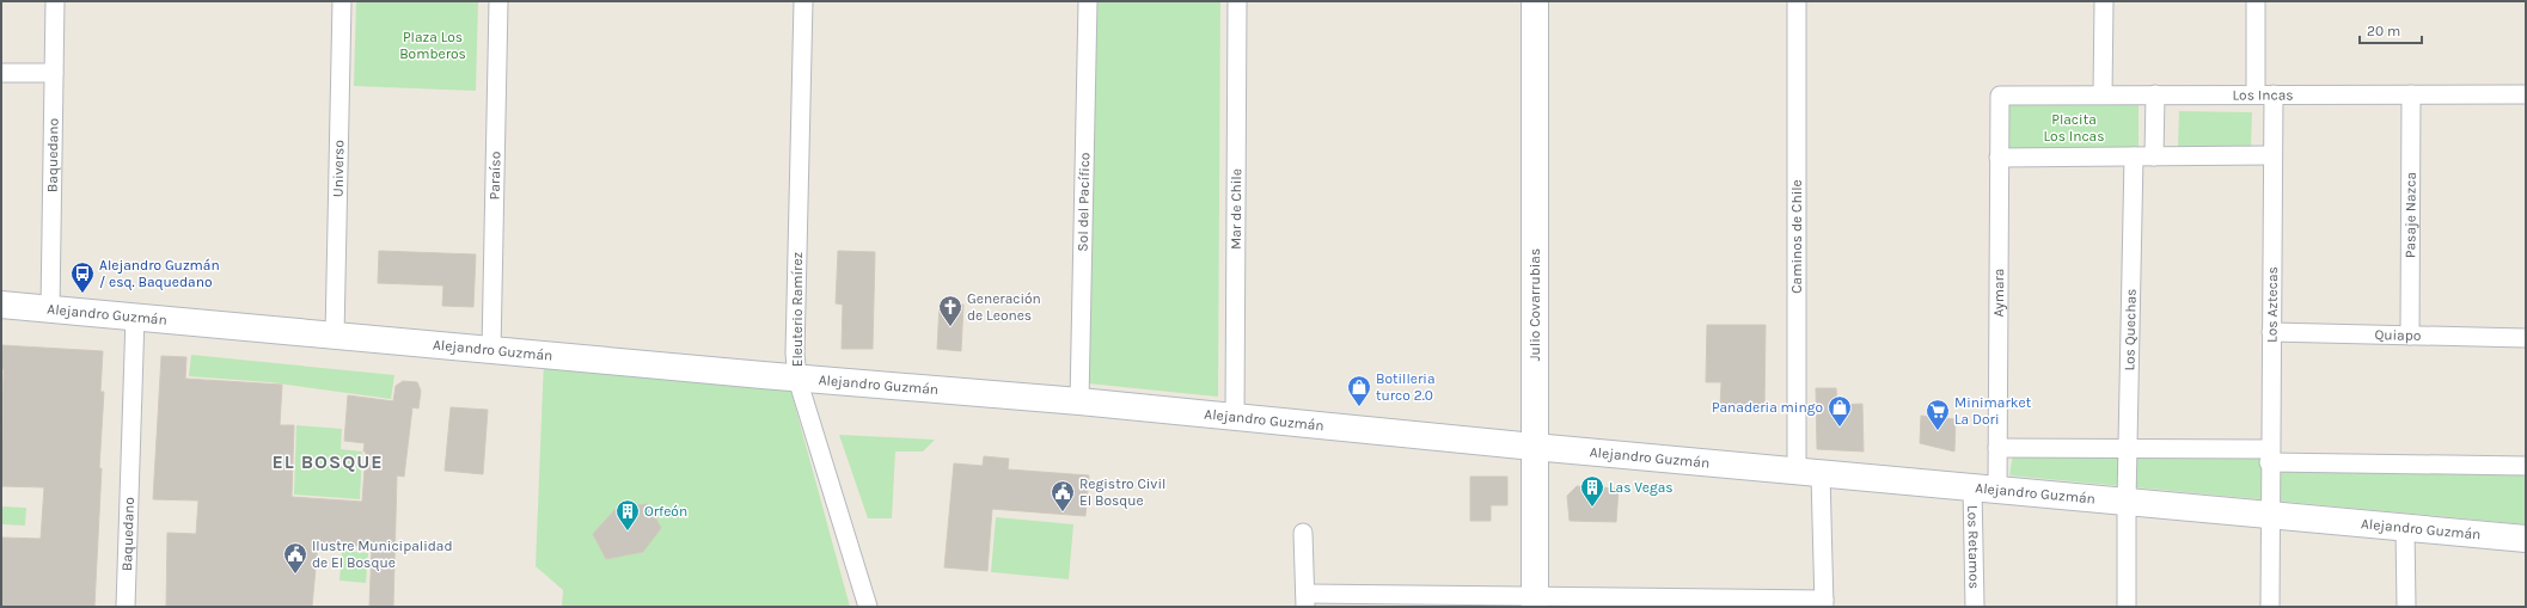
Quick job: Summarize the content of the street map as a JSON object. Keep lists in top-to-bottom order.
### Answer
{
  "streets": {
    "street": [
      "Los Incas",
      "Baquedano",
      "Universo",
      "Paraíso",
      "Sol del Pacífico",
      "Mar de Chile",
      "Pasaje Nazca",
      "Caminos de Chile",
      "Aymara",
      "Julio Covarrubias",
      "Los Aztecas",
      "Eleuterio Ramírez",
      "Alejandro Guzmán",
      "Los Quechas",
      "Quiapo",
      "Los Retamos"
    ]
  },
  "crossings": [
    ["Los Incas", "Pasaje Nazca"],
    ["Los Incas", "Aymara"],
    ["Los Incas", "Los Aztecas"],
    ["Baquedano", "Alejandro Guzmán"],
    ["Universo", "Alejandro Guzmán"],
    ["Paraíso", "Alejandro Guzmán"],
    ["Sol del Pacífico", "Alejandro Guzmán"],
    ["Mar de Chile", "Alejandro Guzmán"],
    ["Pasaje Nazca", "Quiapo"],
    ["Caminos de Chile", "Alejandro Guzmán"],
    ["Aymara", "Alejandro Guzmán"],
    ["Julio Covarrubias", "Alejandro Guzmán"],
    ["Los Aztecas", "Alejandro Guzmán"],
    ["Los Aztecas", "Quiapo"],
    ["Eleuterio Ramírez", "Alejandro Guzmán"],
    ["Alejandro Guzmán", "Los Quechas"],
    ["Alejandro Guzmán", "Los Retamos"]
  ],
  "districts": ["EL BOSQUE"],
  "parks": ["Plaza Los Bomberos", "Placita Los Incas"],
  "places": {
    "bus stop": ["Alejandro Guzmán / esq. Baquedano"],
    "church": ["Generación de Leones"],
    "shop": ["Botilleria turco 2.0", "Panaderia mingo"],
    "supermarket": ["Minimarket La Dori"],
    "building": ["Las Vegas", "Orfeón"],
    "public building": ["Registro Civil El Bosque", "Ilustre Municipalidad de El Bosque"]
  },
  "scale_bar": "20 m"
}
